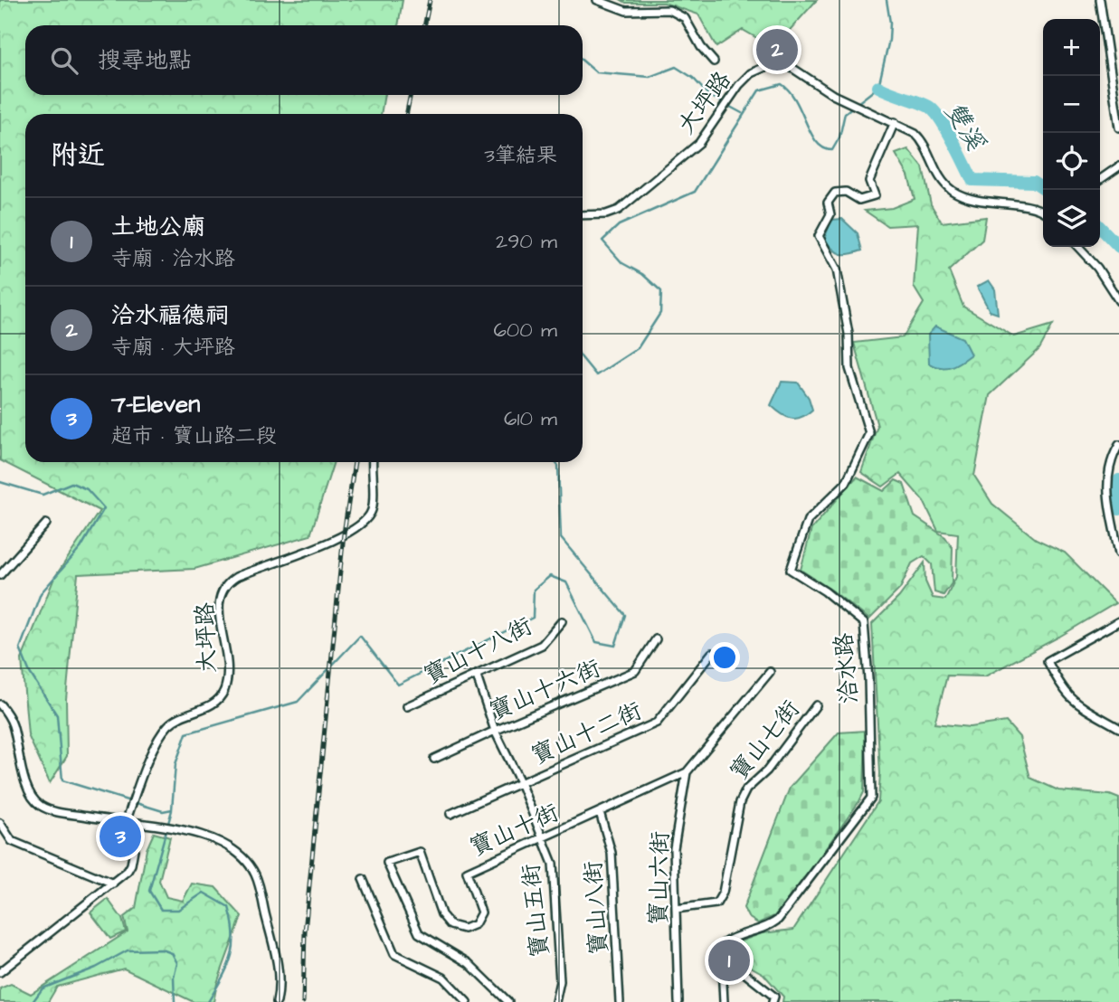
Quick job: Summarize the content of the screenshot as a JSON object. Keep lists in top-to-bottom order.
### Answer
{
  "streets": {
    "street": [
      "大坪路",
      "寶山十八街",
      "洽水路",
      "寶山十六街",
      "寶山十二街",
      "寶山七街",
      "寶山十街",
      "寶山六街",
      "寶山八街",
      "寶山五街"
    ]
  },
  "crossings": [
    ["大坪路", "洽水路"],
    ["寶山十八街", "寶山五街"],
    ["寶山十六街", "寶山五街"],
    ["寶山十二街", "寶山五街"],
    ["寶山七街", "寶山六街"],
    ["寶山十街", "寶山六街"],
    ["寶山十街", "寶山八街"],
    ["寶山十街", "寶山五街"]
  ],
  "water": ["雙溪"],
  "page": {
    "map_buttons": ["+", "−"],
    "pins": ["2", "3", "1"],
    "search": "搜尋地點",
    "heading": ["附近", "3筆結果"],
    "list": [
      {
        "mark": "1",
        "name": "土地公廟",
        "note": "寺廟 · 洽水路",
        "value": "290 m"
      },
      {
        "mark": "2",
        "name": "洽水福德祠",
        "note": "寺廟 · 大坪路",
        "value": "600 m"
      },
      {
        "mark": "3",
        "name": "7-Eleven",
        "note": "超市 · 寶山路二段",
        "value": "610 m"
      }
    ]
  }
}
